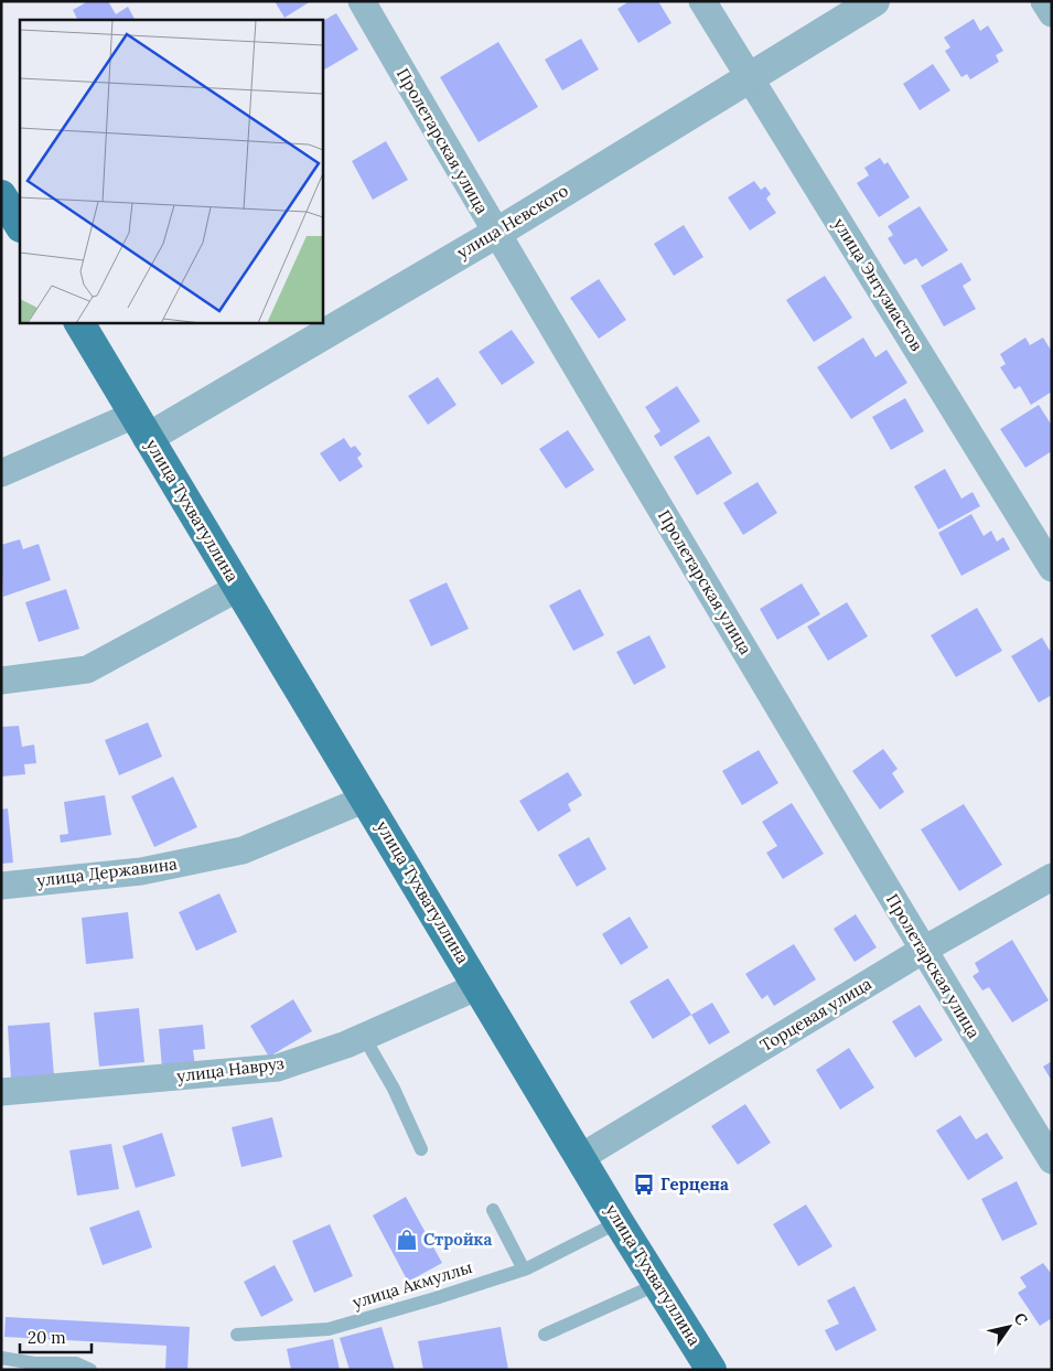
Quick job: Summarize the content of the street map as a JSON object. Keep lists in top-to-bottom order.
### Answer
{
  "streets": {
    "main road": ["улица Тухватуллина"],
    "street": [
      "Пролетарская улица",
      "улица Невского",
      "улица Энтузиастов",
      "улица Державина",
      "Торцевая улица",
      "улица Навруз"
    ],
    "lane": ["улица Акмуллы"]
  },
  "crossings": [
    ["Пролетарская улица", "улица Невского"],
    ["Пролетарская улица", "Торцевая улица"],
    ["улица Невского", "улица Энтузиастов"],
    ["улица Невского", "улица Тухватуллина"],
    ["улица Тухватуллина", "улица Державина"],
    ["улица Тухватуллина", "Торцевая улица"],
    ["улица Тухватуллина", "улица Навруз"],
    ["улица Тухватуллина", "улица Акмуллы"]
  ],
  "places": {
    "bus stop": ["Герцена"],
    "shop": ["Стройка"]
  },
  "scale_bar": "20 m",
  "north": "top right"
}
